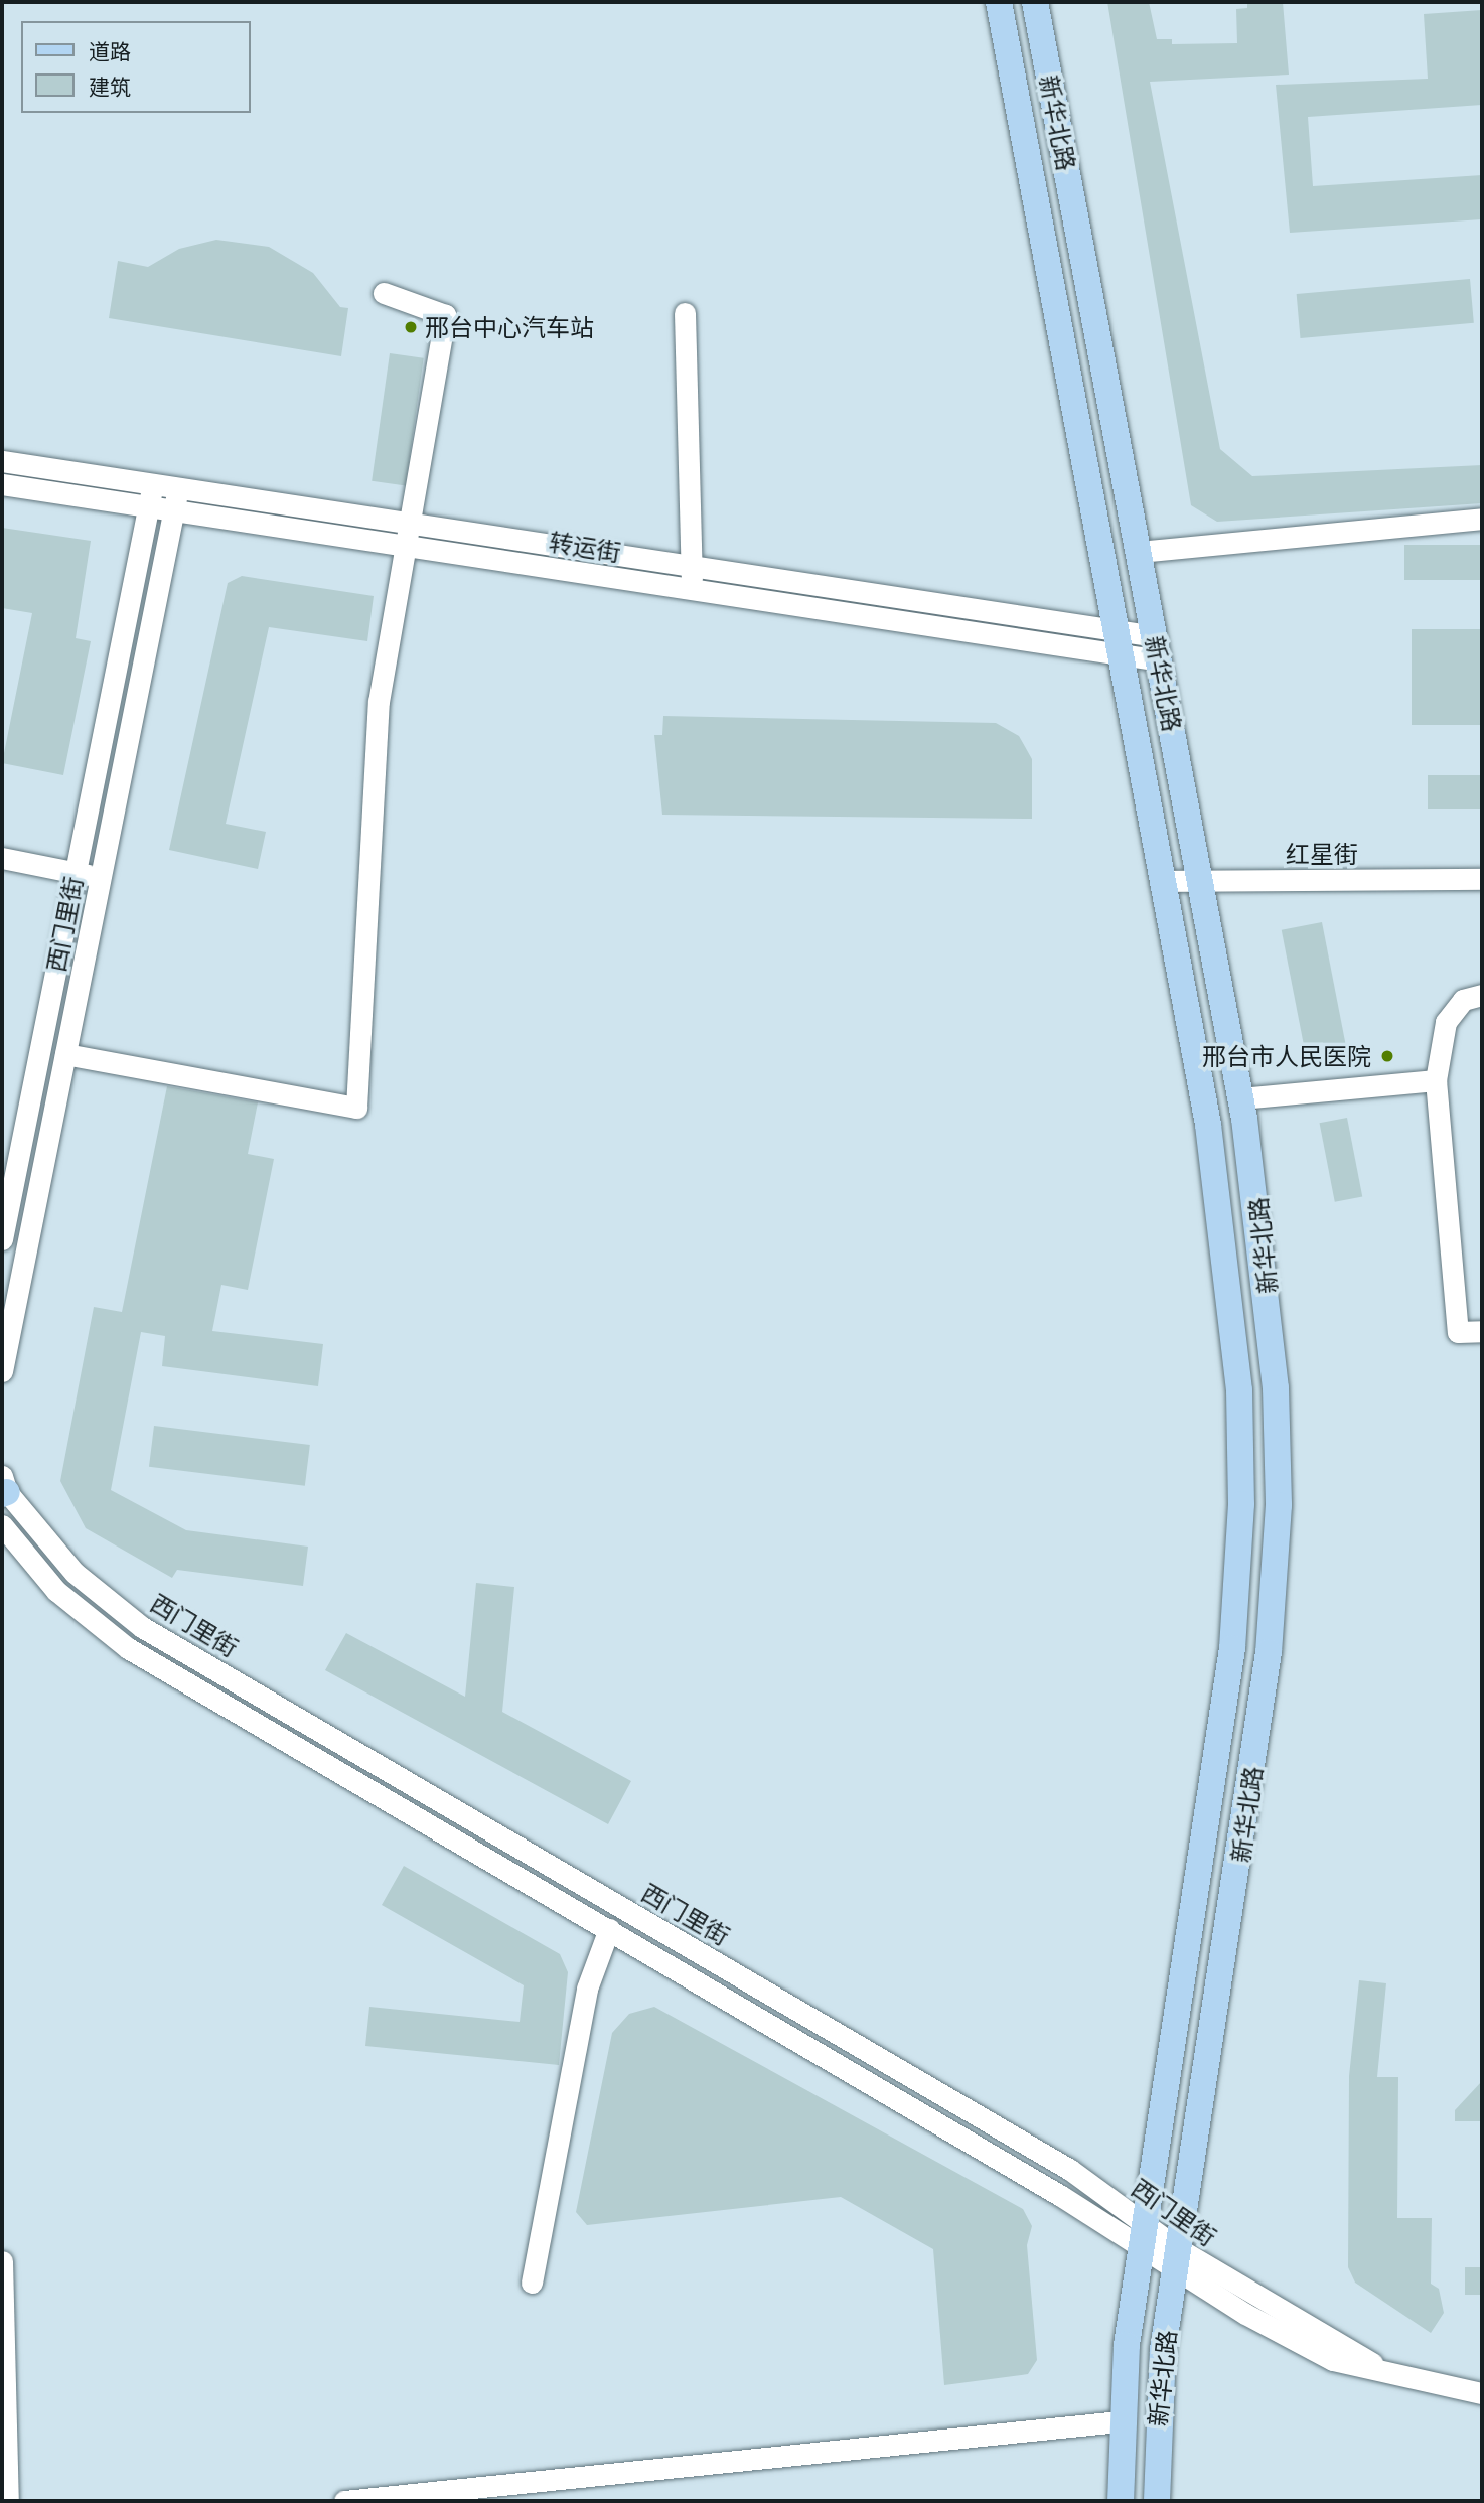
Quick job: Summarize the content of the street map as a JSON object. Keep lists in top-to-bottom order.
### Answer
{
  "streets": {
    "main road": ["新华北路"],
    "street": ["转运街", "红星街", "西门里街"]
  },
  "crossings": [
    ["新华北路", "转运街"],
    ["新华北路", "红星街"],
    ["新华北路", "西门里街"],
    ["转运街", "西门里街"]
  ],
  "places": ["邢台中心汽车站", "邢台市人民医院"],
  "legend": ["道路", "建筑"]
}
